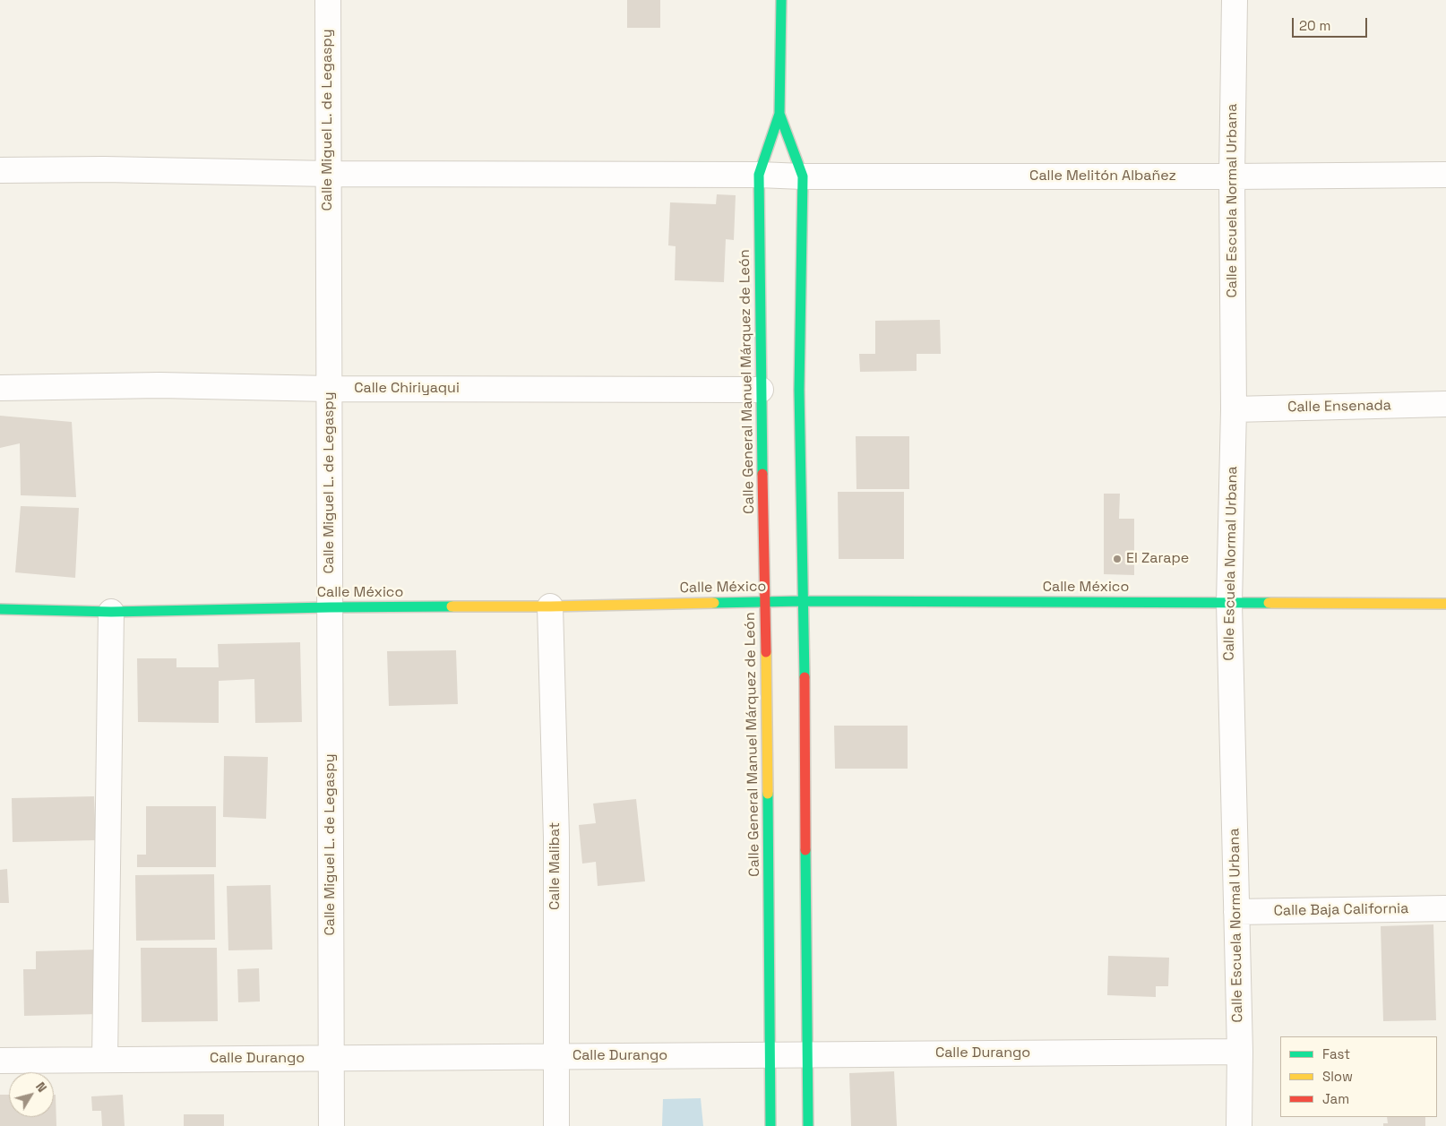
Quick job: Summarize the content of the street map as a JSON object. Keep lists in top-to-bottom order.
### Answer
{
  "streets": {
    "street": [
      "Calle Miguel L. de Legaspy",
      "Calle Melitón Albañez",
      "Calle Escuela Normal Urbana",
      "Calle General Manuel Márquez de León",
      "Calle Chiriyaqui",
      "Calle Ensenada",
      "Calle México",
      "Calle Malibat",
      "Calle Baja California",
      "Calle Durango"
    ]
  },
  "crossings": [
    ["Calle Miguel L. de Legaspy", "Calle Melitón Albañez"],
    ["Calle Miguel L. de Legaspy", "Calle Chiriyaqui"],
    ["Calle Miguel L. de Legaspy", "Calle México"],
    ["Calle Miguel L. de Legaspy", "Calle Durango"],
    ["Calle Melitón Albañez", "Calle Escuela Normal Urbana"],
    ["Calle Melitón Albañez", "Calle General Manuel Márquez de León"],
    ["Calle Escuela Normal Urbana", "Calle Ensenada"],
    ["Calle Escuela Normal Urbana", "Calle México"],
    ["Calle Escuela Normal Urbana", "Calle Baja California"],
    ["Calle Escuela Normal Urbana", "Calle Durango"],
    ["Calle General Manuel Márquez de León", "Calle Chiriyaqui"],
    ["Calle General Manuel Márquez de León", "Calle México"],
    ["Calle General Manuel Márquez de León", "Calle Durango"],
    ["Calle México", "Calle Malibat"],
    ["Calle Malibat", "Calle Durango"]
  ],
  "places": ["El Zarape"],
  "legend": ["Fast", "Slow", "Jam"],
  "scale_bar": "20 m",
  "north": "top right"
}
